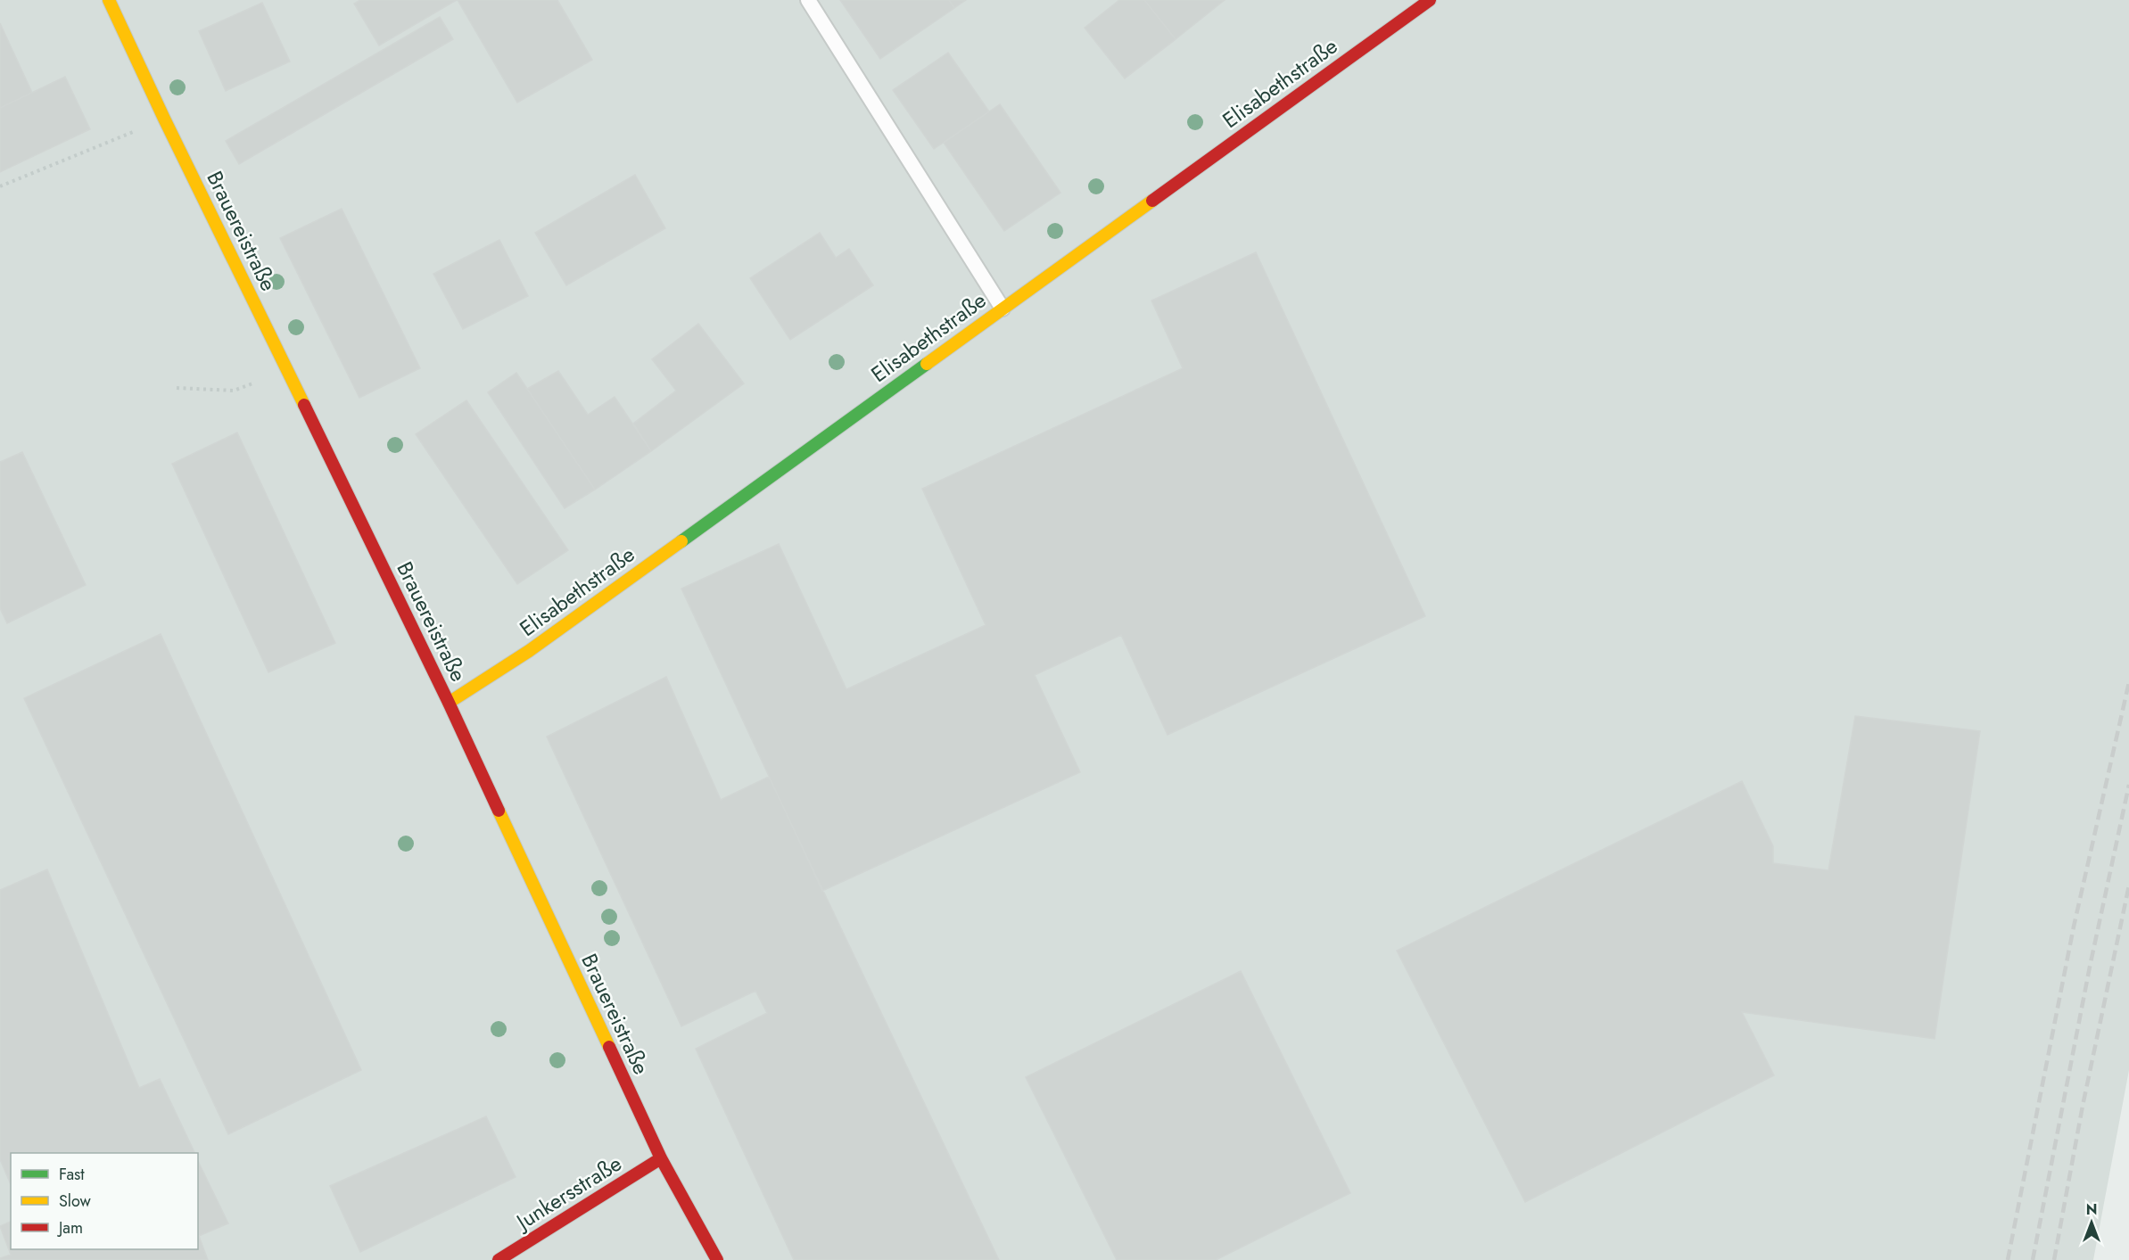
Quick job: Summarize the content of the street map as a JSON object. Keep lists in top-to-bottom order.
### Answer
{
  "streets": {
    "street": ["Elisabethstraße", "Brauereistraße", "Junkersstraße"]
  },
  "crossings": [
    ["Elisabethstraße", "Brauereistraße"],
    ["Brauereistraße", "Junkersstraße"]
  ],
  "legend": ["Fast", "Slow", "Jam"],
  "north": "top"
}
